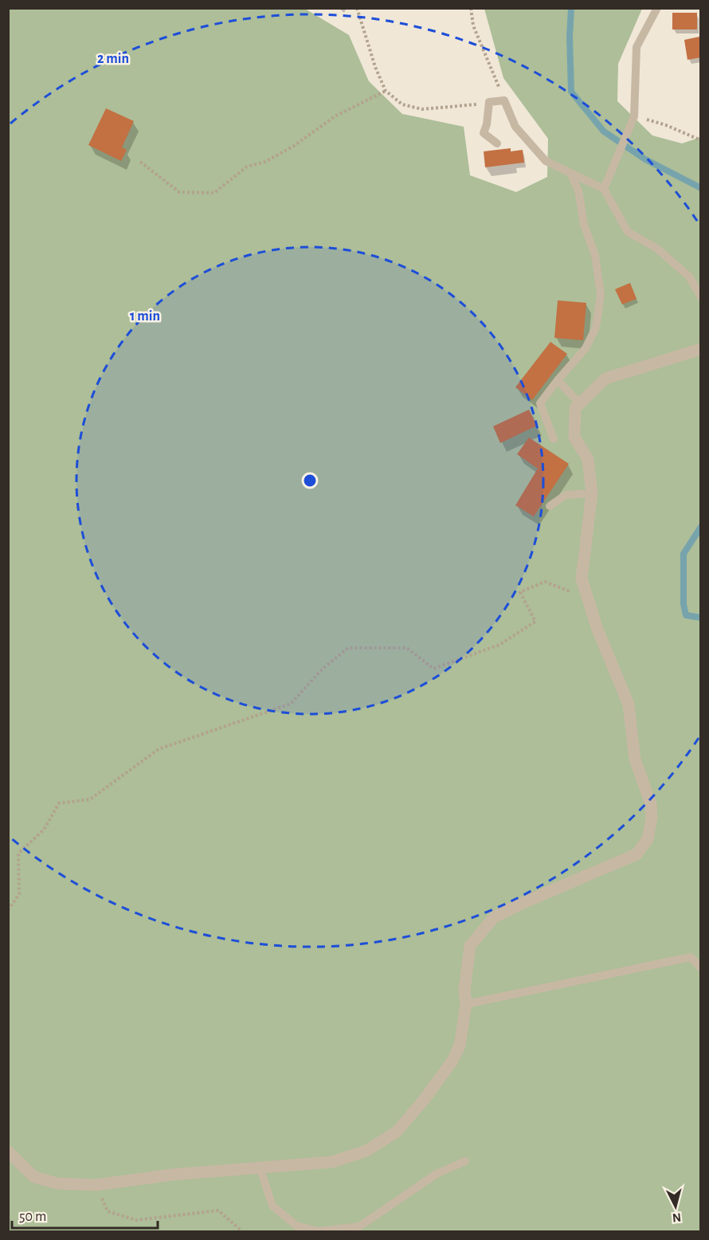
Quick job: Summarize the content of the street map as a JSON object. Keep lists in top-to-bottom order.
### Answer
{
  "scale_bar": "50 m",
  "north": "bottom",
  "rings": ["2 min", "1 min"]
}
